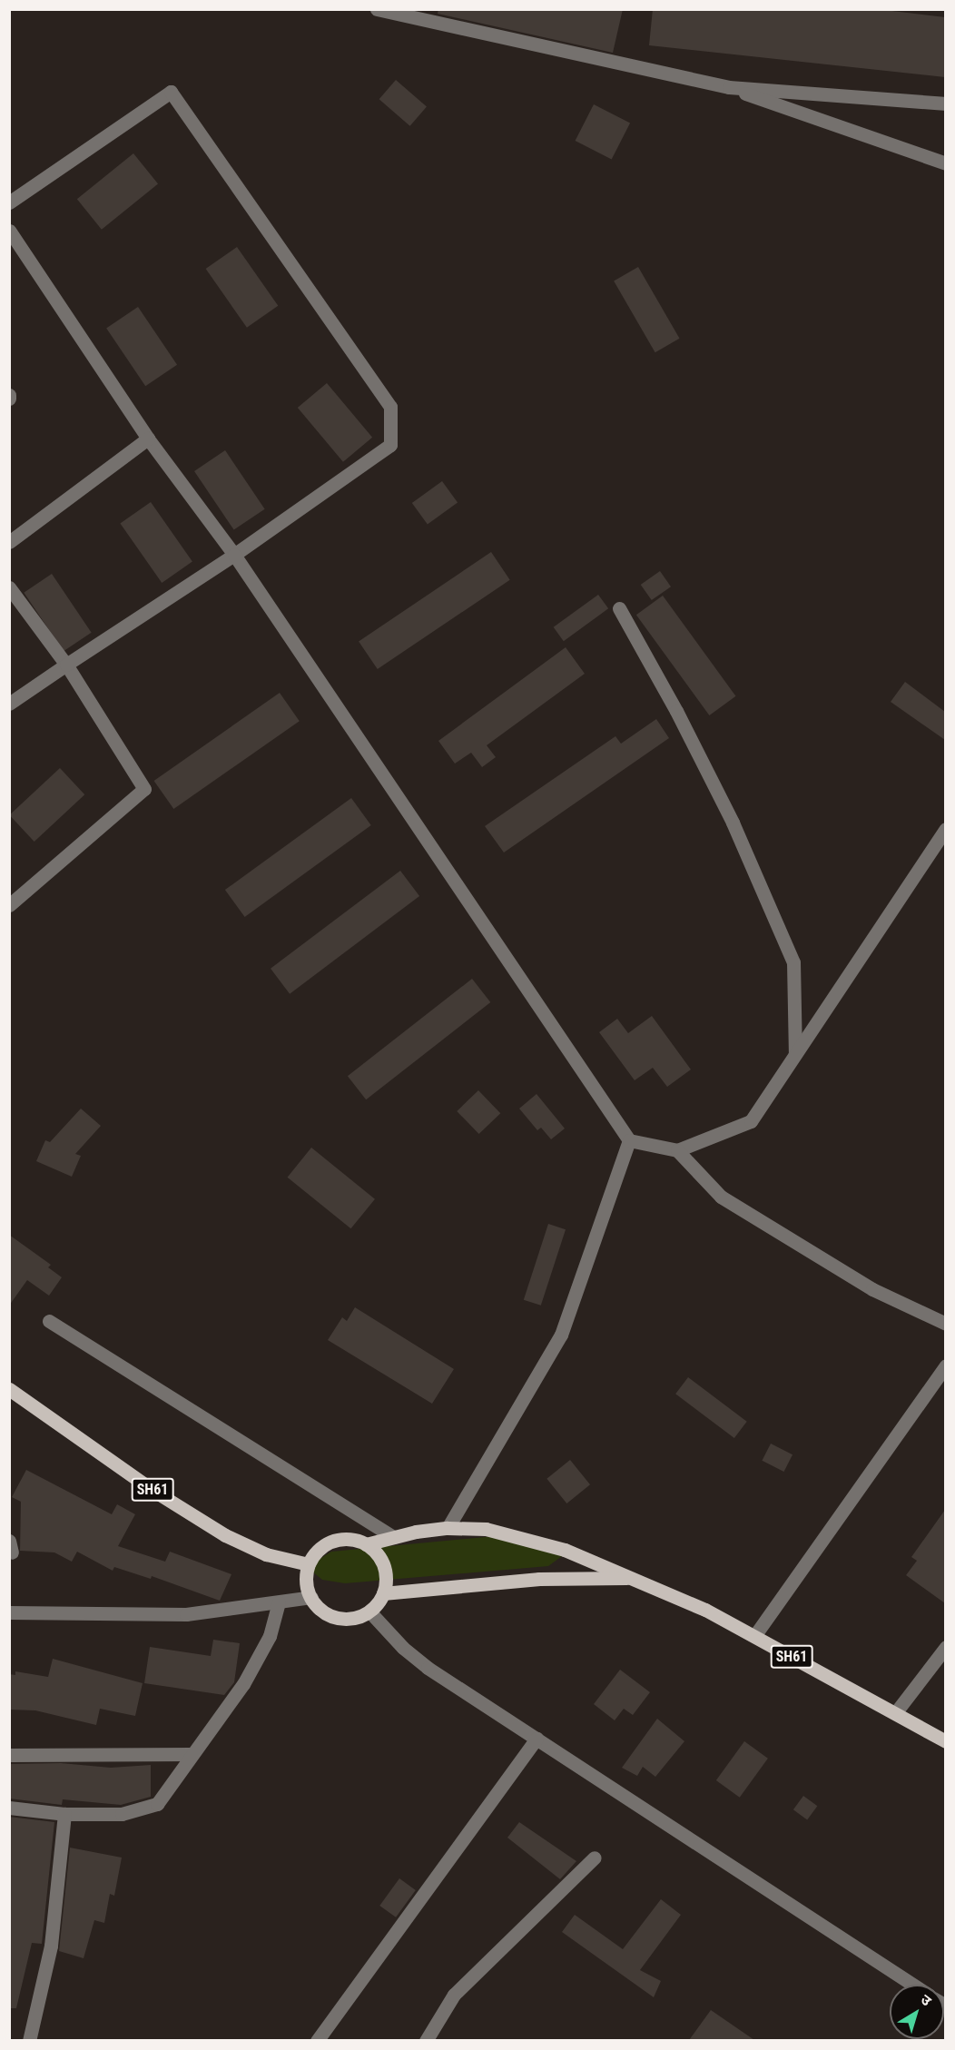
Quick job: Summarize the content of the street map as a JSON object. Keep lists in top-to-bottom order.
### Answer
{
  "streets": {
    "main road": ["SH61"]
  },
  "north": "top right"
}
